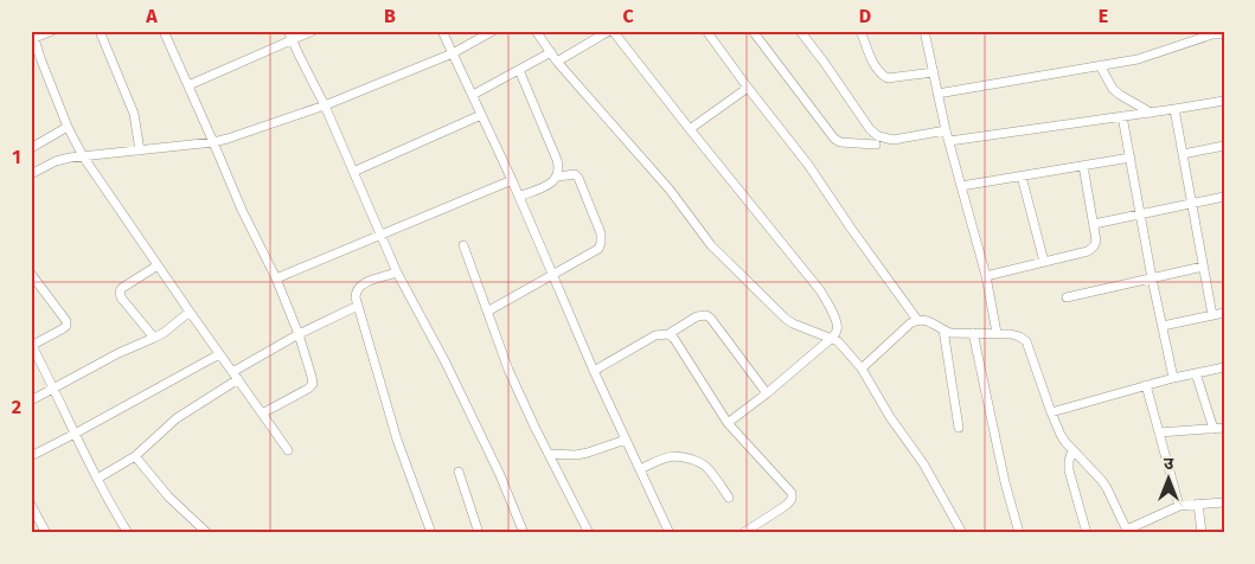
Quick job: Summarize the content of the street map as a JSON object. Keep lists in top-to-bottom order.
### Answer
{
  "north": "top",
  "grid": {
    "columns": [
      "A",
      "B",
      "C",
      "D",
      "E"
    ],
    "rows": ["1", "2"]
  }
}
